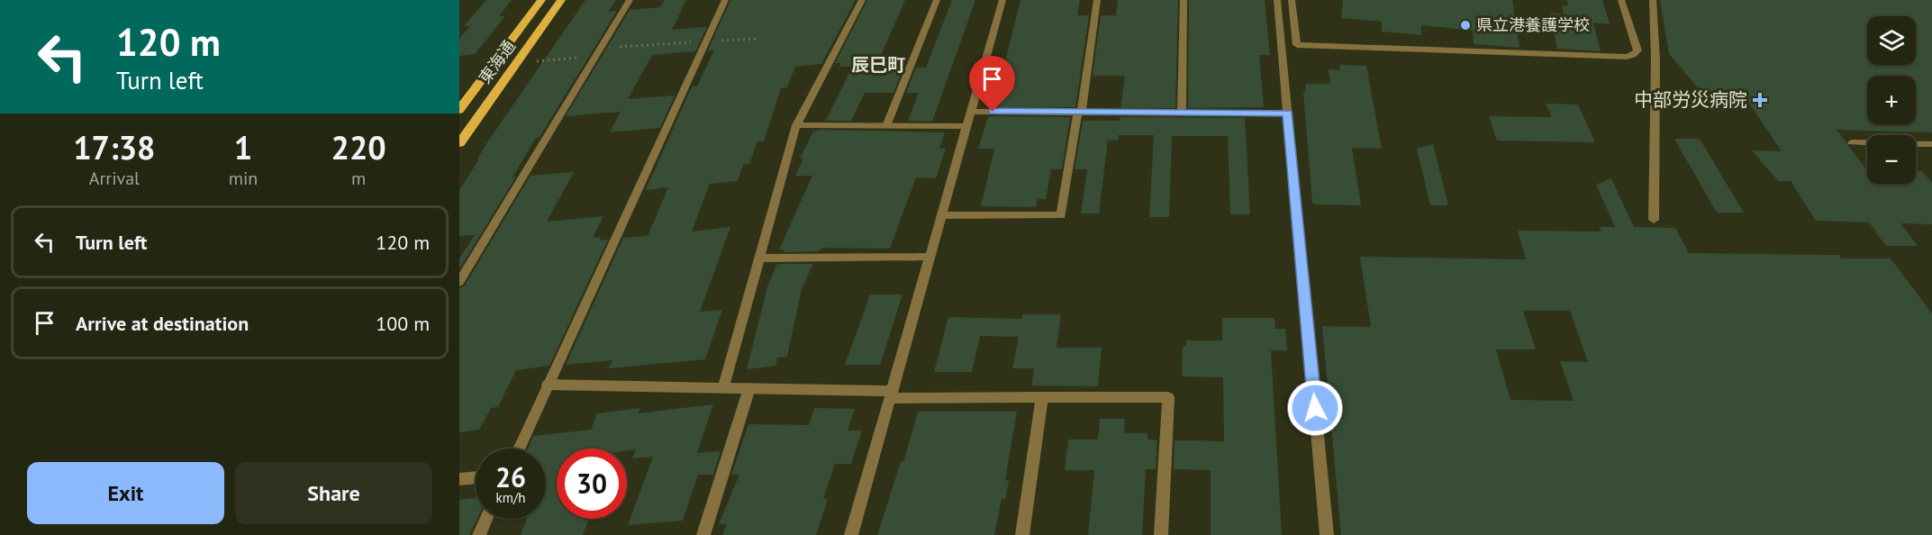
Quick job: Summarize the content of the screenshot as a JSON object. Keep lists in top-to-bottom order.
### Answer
{
  "streets": {
    "main road": ["東海通"]
  },
  "districts": ["辰巳町"],
  "places": {
    "other": ["県立港養護学校"],
    "health": ["中部労災病院"]
  },
  "page": {
    "turn": ["120 m", "Turn left"],
    "map_buttons": ["+", "−"],
    "eta": [
      "17:38",
      "Arrival",
      "1",
      "min",
      "220",
      "m"
    ],
    "list": [
      {
        "name": "Turn left",
        "value": "120 m"
      },
      {
        "name": "Arrive at destination",
        "value": "100 m"
      }
    ],
    "speed": "26 km/h",
    "limit": "30",
    "buttons": ["Exit", "Share"]
  }
}
